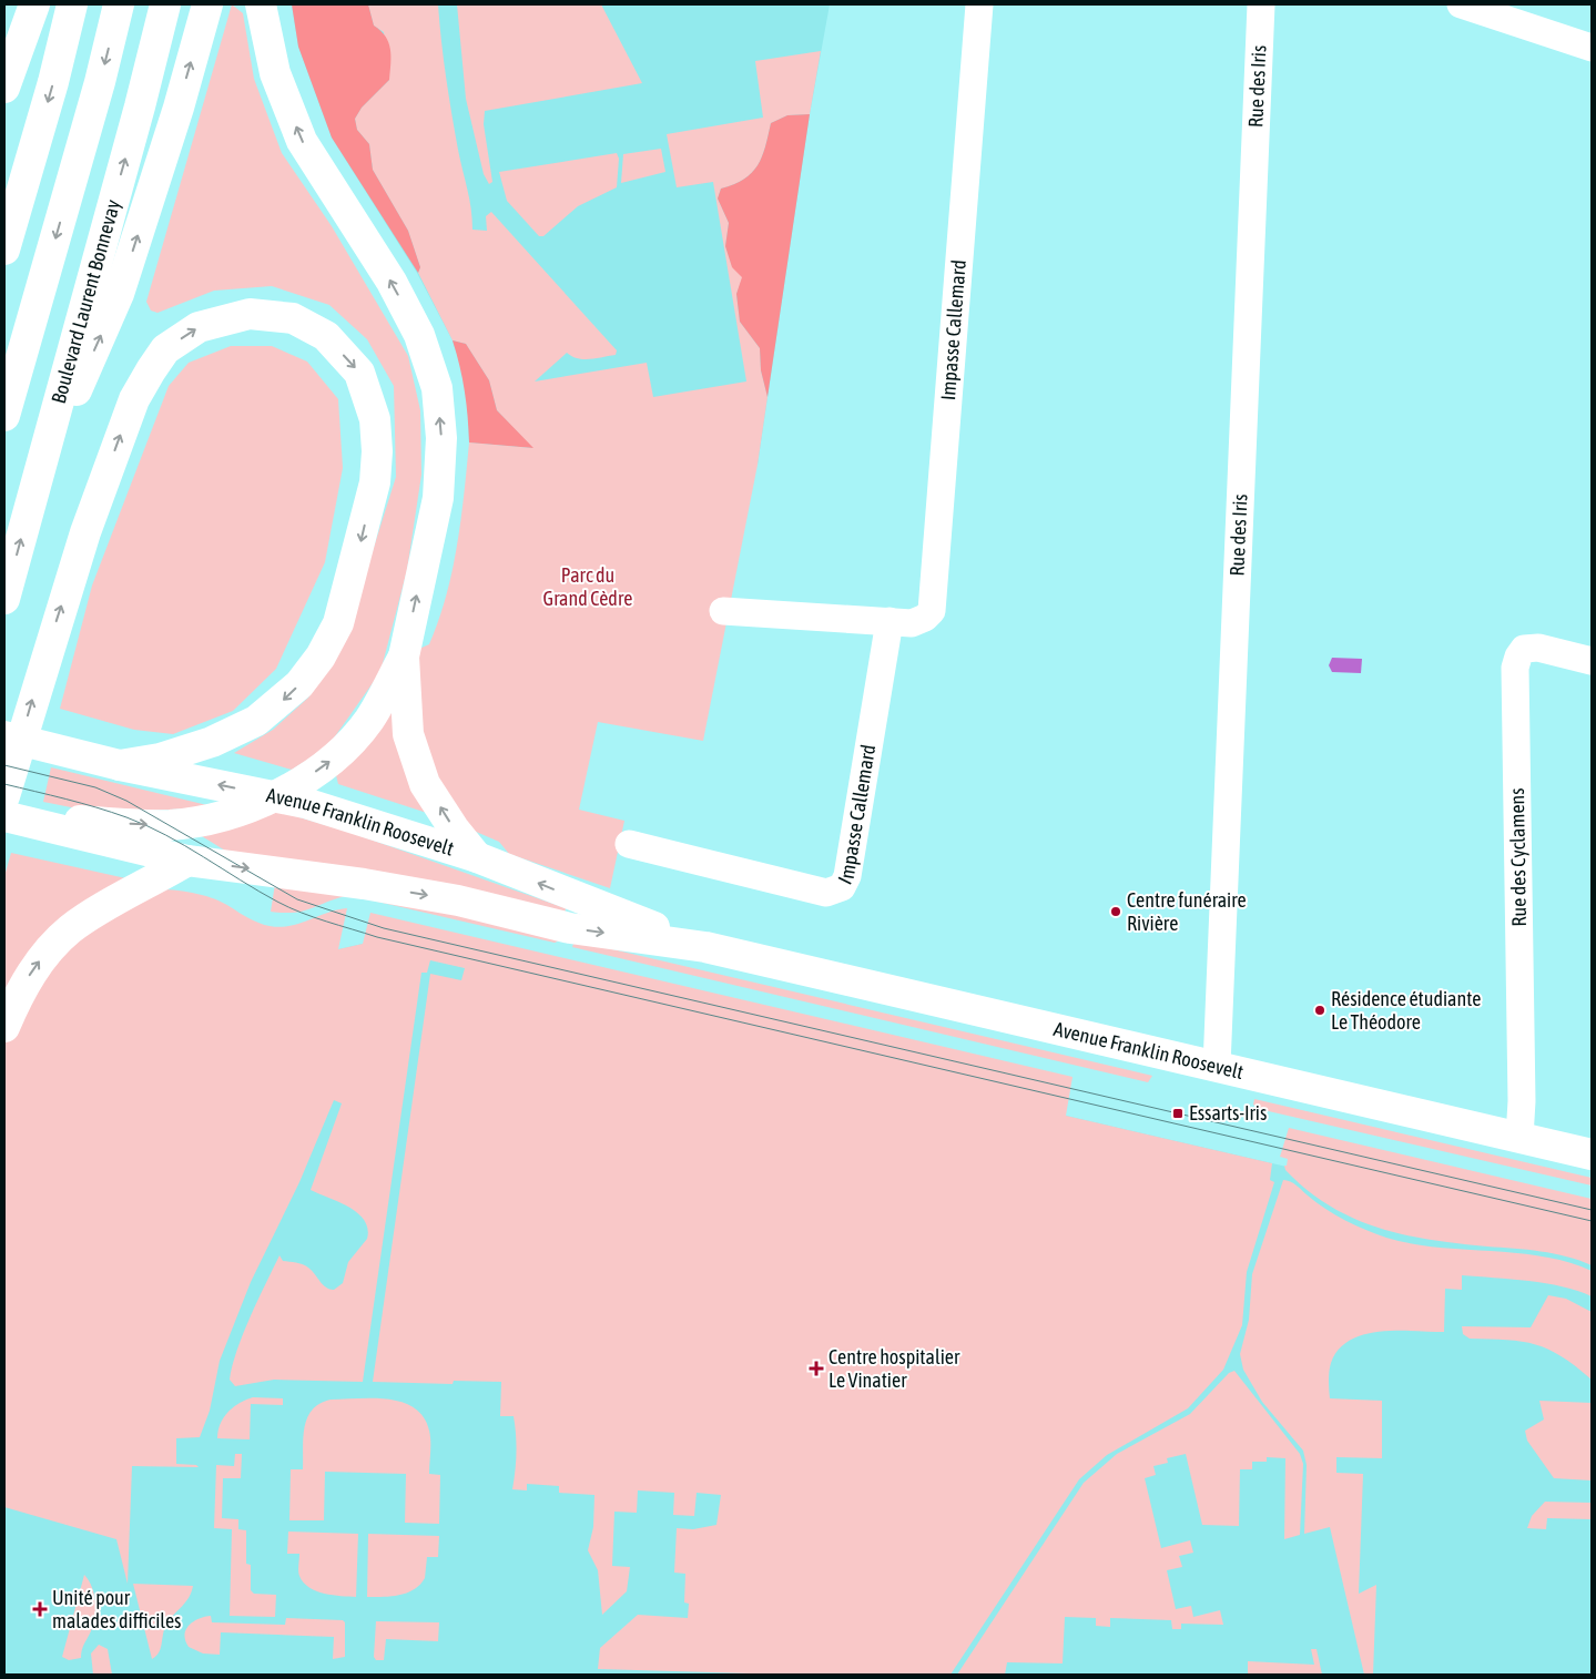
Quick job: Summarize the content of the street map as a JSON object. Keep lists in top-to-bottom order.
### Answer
{
  "streets": {
    "main road": ["Boulevard Laurent Bonnevay", "Avenue Franklin Roosevelt"],
    "street": ["Rue des Iris", "Impasse Callemard", "Rue des Cyclamens"]
  },
  "crossings": [
    ["Rue des Iris", "Avenue Franklin Roosevelt"],
    ["Avenue Franklin Roosevelt", "Rue des Cyclamens"]
  ],
  "parks": ["Parc du Grand Cèdre"],
  "places": {
    "other": ["Centre funéraire Rivière", "Résidence étudiante Le Théodore"],
    "transit": ["Essarts-Iris"],
    "health": ["Centre hospitalier Le Vinatier", "Unité pour malades difficiles"]
  }
}
